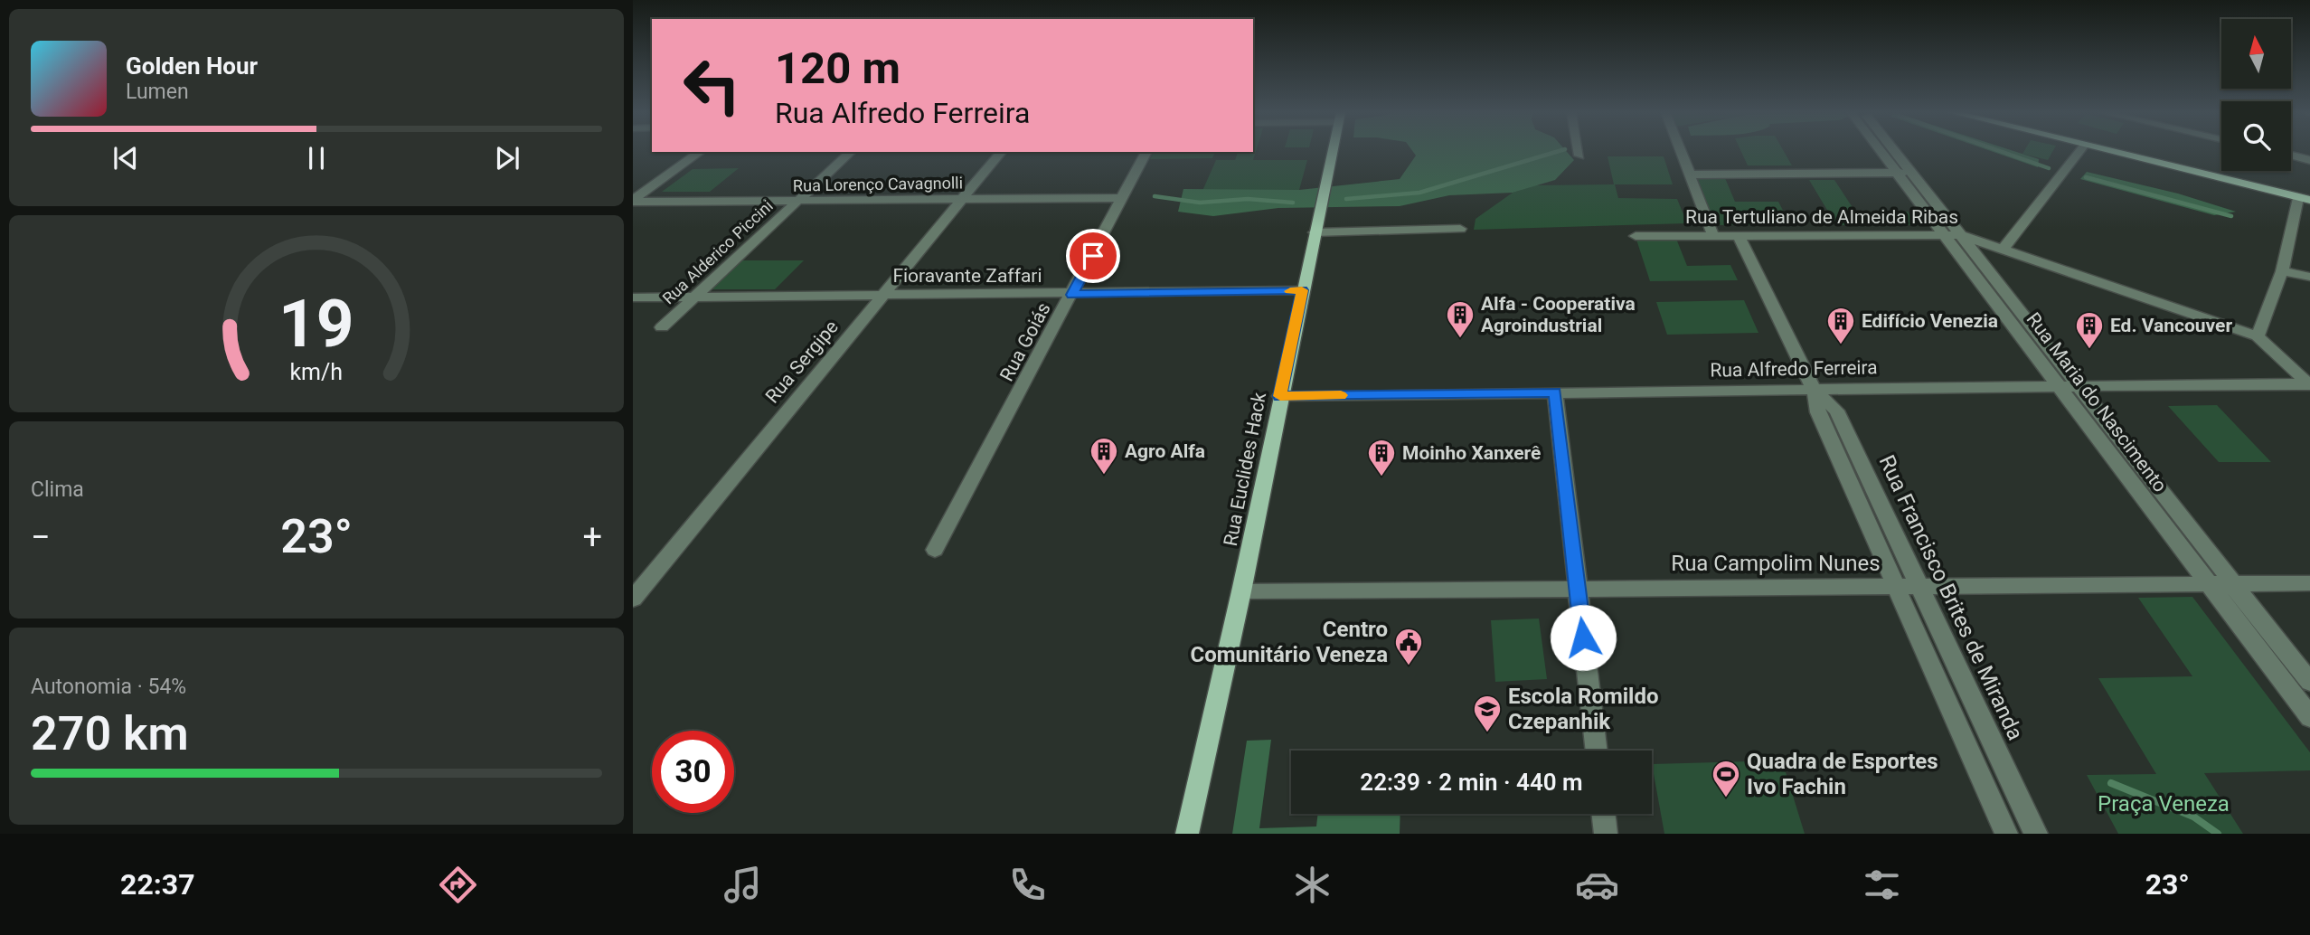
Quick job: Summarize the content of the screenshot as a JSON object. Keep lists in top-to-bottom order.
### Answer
{
  "streets": {
    "main road": ["Rua Euclides Hack"],
    "street": [
      "Rua Lorenço Cavagnolli",
      "Rua Tertuliano de Almeida Ribas",
      "Rua Alderico Piccini",
      "Fioravante Zaffari",
      "Rua Goiás",
      "Rua Sergipe",
      "Rua Alfredo Ferreira",
      "Rua Maria do Nascimento",
      "Rua Campolim Nunes",
      "Rua Francisco Brites de Miranda"
    ]
  },
  "crossings": [
    ["Rua Lorenço Cavagnolli", "Rua Alderico Piccini"],
    ["Rua Lorenço Cavagnolli", "Rua Goiás"],
    ["Rua Lorenço Cavagnolli", "Rua Sergipe"],
    ["Rua Tertuliano de Almeida Ribas", "Rua Maria do Nascimento"],
    ["Rua Tertuliano de Almeida Ribas", "Rua Francisco Brites de Miranda"],
    ["Rua Alderico Piccini", "Fioravante Zaffari"],
    ["Fioravante Zaffari", "Rua Goiás"],
    ["Fioravante Zaffari", "Rua Sergipe"],
    ["Fioravante Zaffari", "Rua Euclides Hack"],
    ["Rua Alfredo Ferreira", "Rua Maria do Nascimento"],
    ["Rua Alfredo Ferreira", "Rua Euclides Hack"],
    ["Rua Alfredo Ferreira", "Rua Francisco Brites de Miranda"],
    ["Rua Maria do Nascimento", "Rua Campolim Nunes"],
    ["Rua Euclides Hack", "Rua Campolim Nunes"],
    ["Rua Campolim Nunes", "Rua Francisco Brites de Miranda"]
  ],
  "parks": ["Praça Veneza"],
  "places": {
    "building": [
      "Alfa - Cooperativa Agroindustrial",
      "Edifício Venezia",
      "Ed. Vancouver",
      "Agro Alfa",
      "Moinho Xanxerê"
    ],
    "public building": ["Centro Comunitário Veneza"],
    "school or university": ["Escola Romildo Czepanhik"],
    "sports": ["Quadra de Esportes Ivo Fachin"]
  },
  "north": "top",
  "page": {
    "turn": ["120 m", "Rua Alfredo Ferreira"],
    "song": ["Golden Hour", "Lumen"],
    "tile": [
      "Clima",
      ["Autonomia · 54%", "270 km"]
    ],
    "heat": ["−", "23°", "+"],
    "limit": "30",
    "trip": "22:39 · 2 min · 440 m",
    "tabs": ["22:37", "23°"],
    "gauge": ["19", "km/h"]
  }
}
